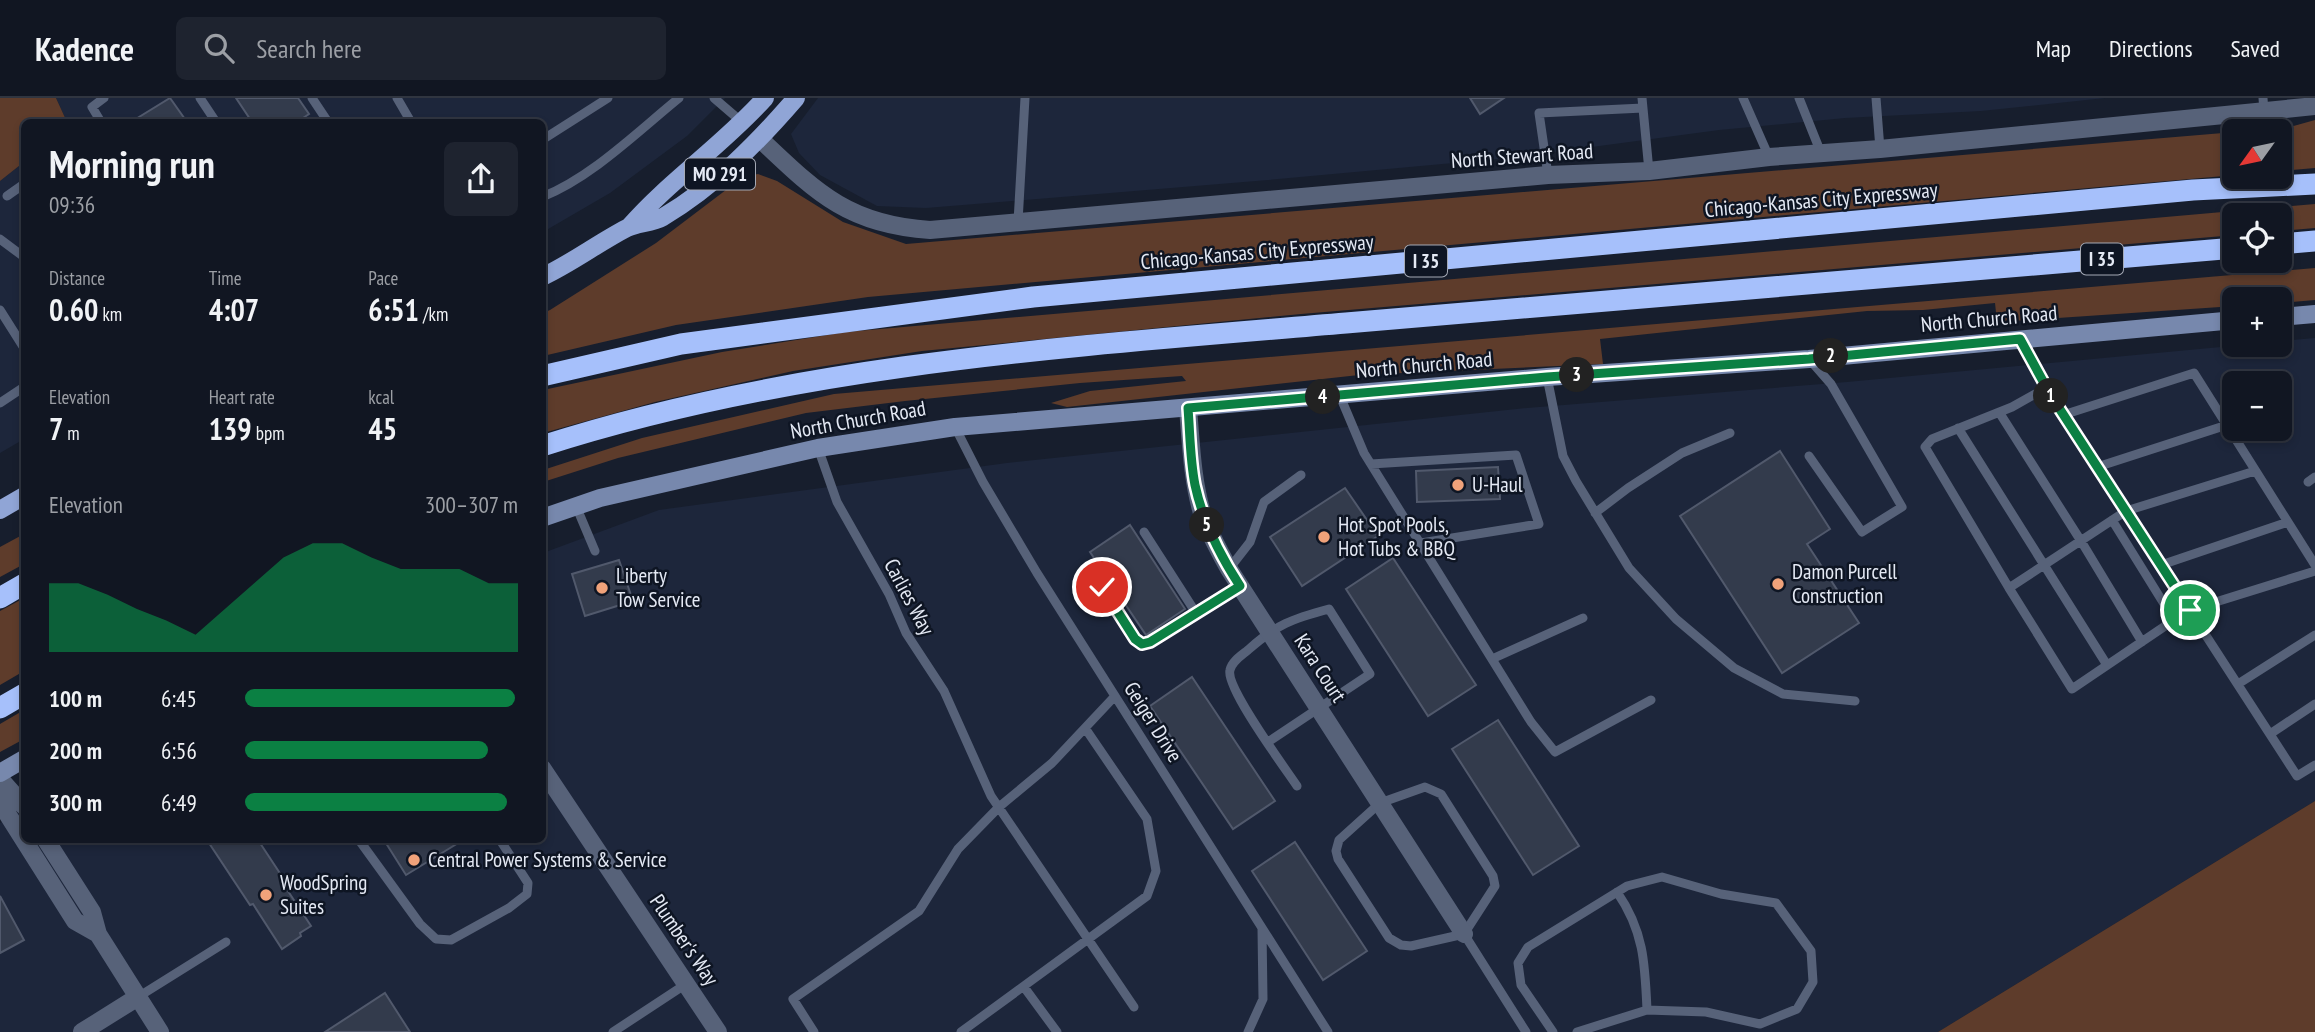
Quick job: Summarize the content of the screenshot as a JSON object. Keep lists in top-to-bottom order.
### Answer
{
  "streets": {
    "highway": ["Chicago-Kansas City Expressway", "I 35"],
    "main road": ["MO 291", "North Church Road"],
    "street": ["North Stewart Road", "Kara Court", "Plumber's Way"],
    "lane": ["Carlies Way", "Geiger Drive"]
  },
  "crossings": [
    ["North Stewart Road", "MO 291"],
    ["North Church Road", "Carlies Way"],
    ["North Church Road", "Kara Court"],
    ["North Church Road", "Geiger Drive"]
  ],
  "places": [
    "U-Haul",
    "Hot Spot Pools, Hot Tubs & BBQ",
    "Damon Purcell Construction",
    "Liberty Tow Service",
    "Central Power Systems & Service",
    "WoodSpring Suites"
  ],
  "north": "bottom left",
  "page": {
    "header": "Kadence",
    "search": "Search here",
    "nav": ["Map", "Directions", "Saved"],
    "map_buttons": ["+", "−"],
    "heading": ["Morning run", "09:36"],
    "stats": [
      ["Distance", "0.60 km"],
      ["Time", "4:07"],
      ["Pace", "6:51 /km"],
      ["Elevation", "7 m"],
      ["Heart rate", "139 bpm"],
      ["kcal", "45"]
    ],
    "pins": [
      "2",
      "3",
      "1",
      "4",
      "5"
    ],
    "chart": ["Elevation", "300–307 m"],
    "list": [
      {
        "name": "100 m",
        "note": "6:45"
      },
      {
        "name": "200 m",
        "note": "6:56"
      },
      {
        "name": "300 m",
        "note": "6:49"
      }
    ]
  }
}
